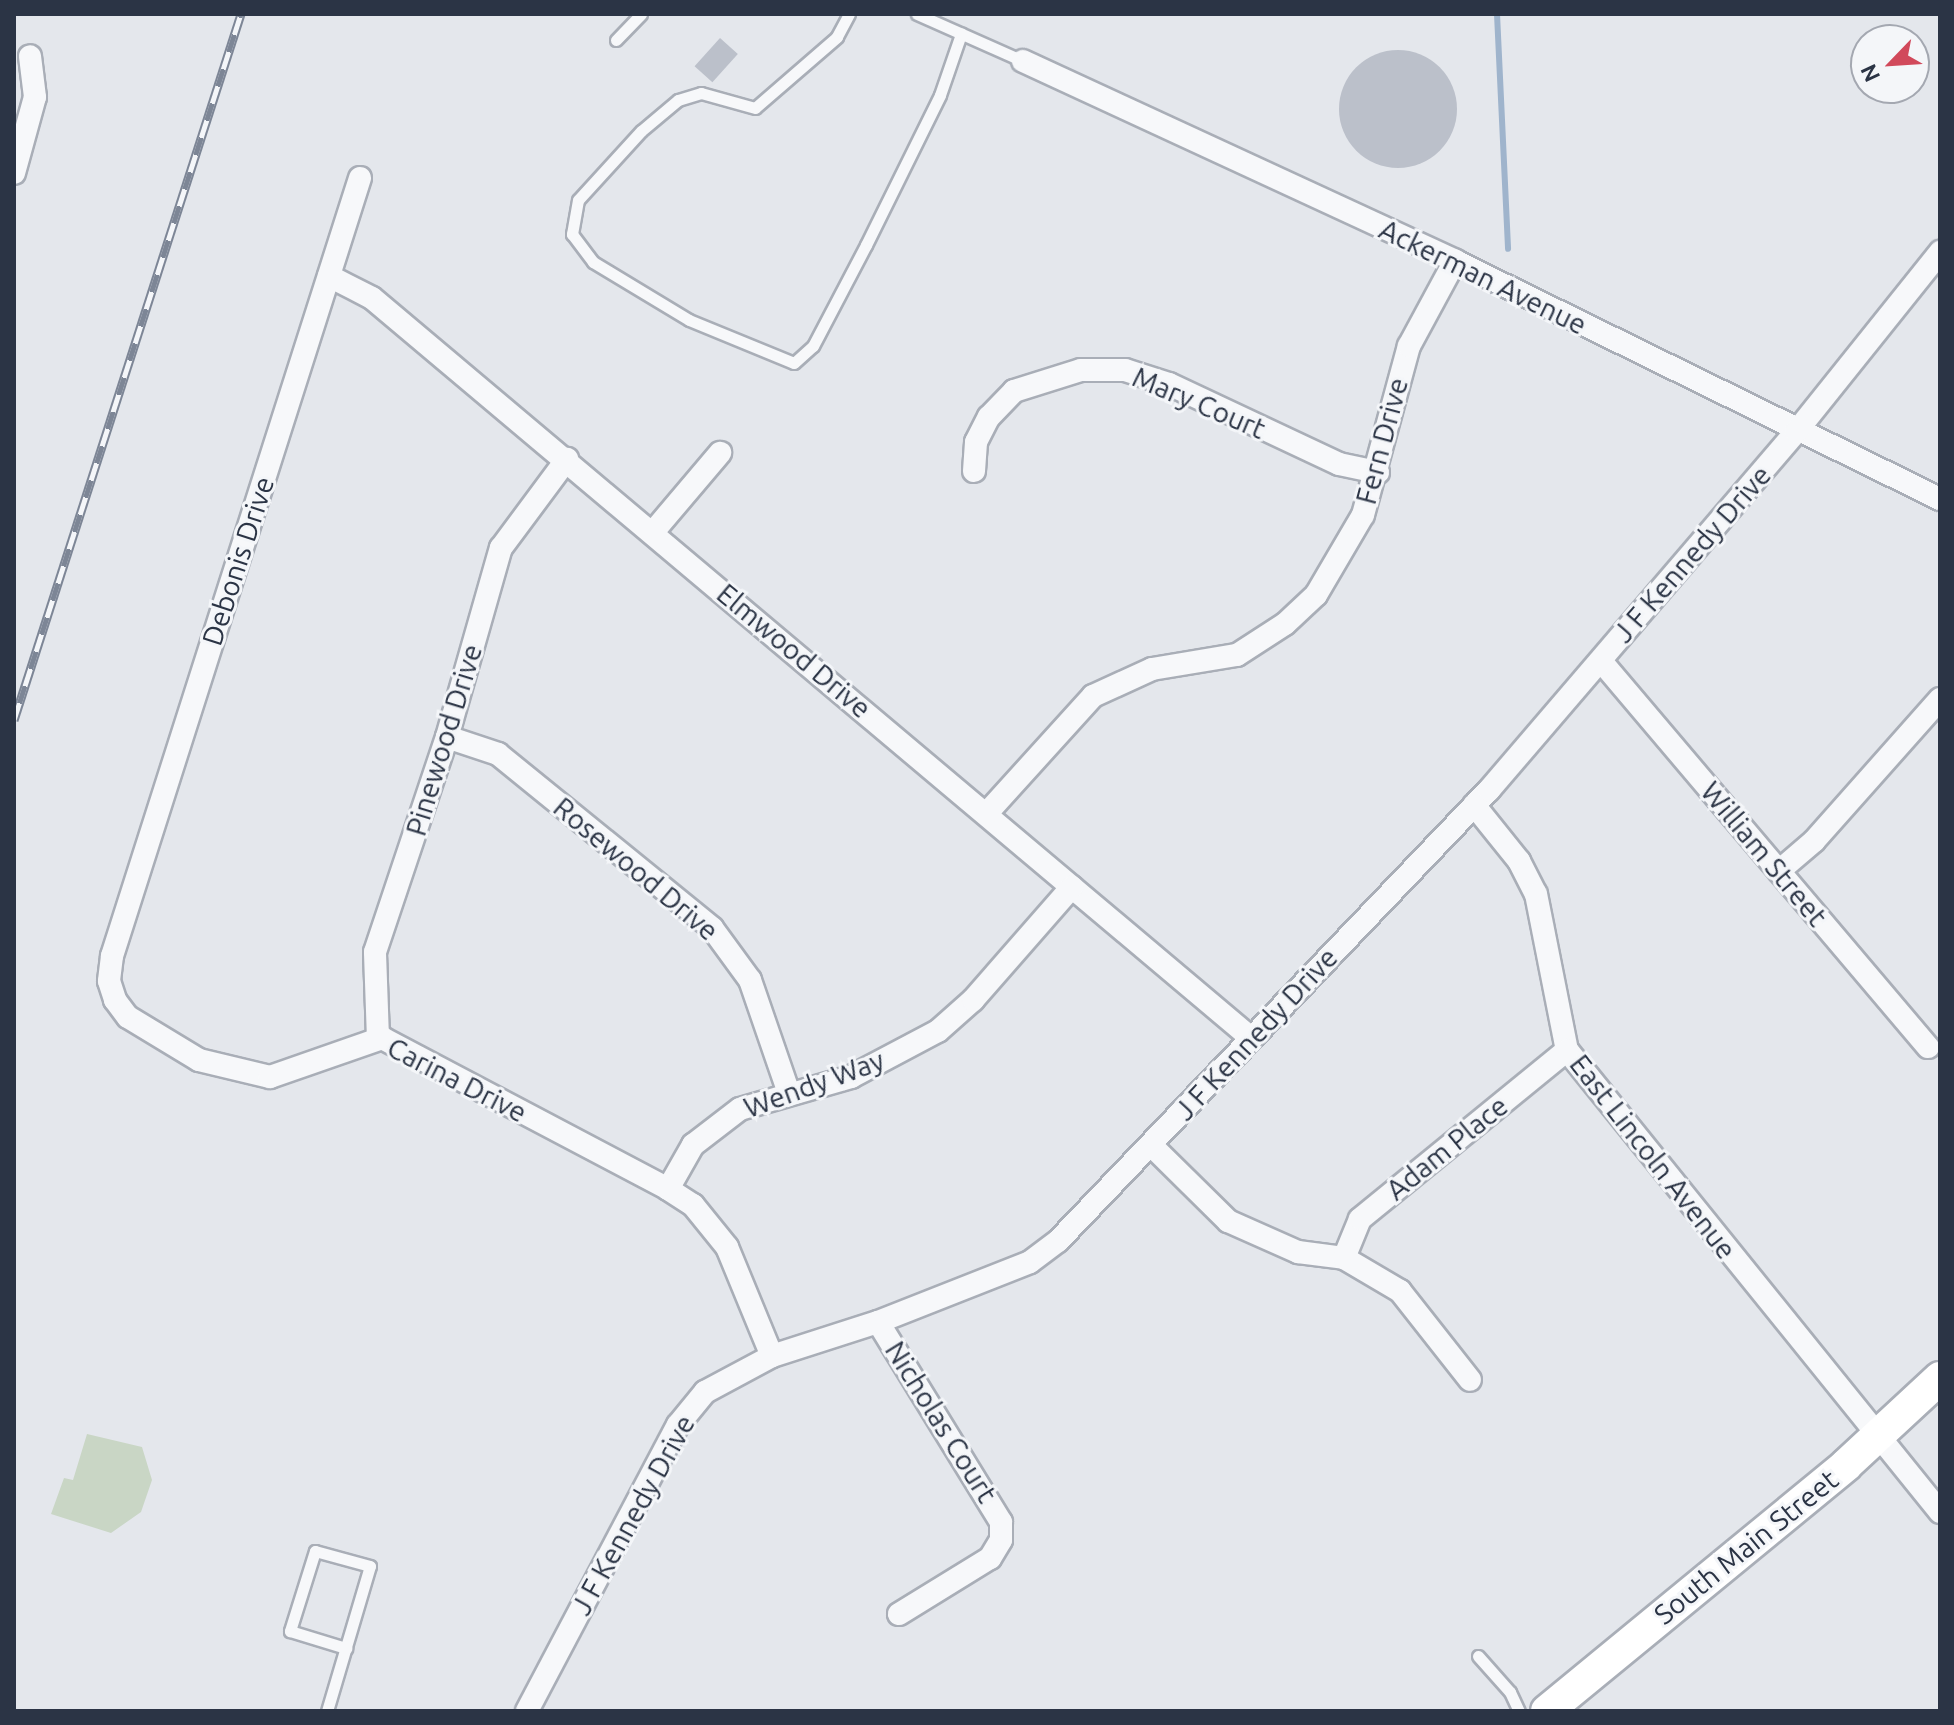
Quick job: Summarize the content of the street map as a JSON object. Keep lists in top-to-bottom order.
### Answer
{
  "streets": {
    "street": [
      "Ackerman Avenue",
      "Mary Court",
      "Fern Drive",
      "J F Kennedy Drive",
      "Debonis Drive",
      "Elmwood Drive",
      "Pinewood Drive",
      "William Street",
      "Rosewood Drive",
      "Carina Drive",
      "Wendy Way",
      "Adam Place",
      "East Lincoln Avenue",
      "Nicholas Court",
      "South Main Street"
    ]
  },
  "crossings": [
    ["Ackerman Avenue", "Fern Drive"],
    ["Ackerman Avenue", "J F Kennedy Drive"],
    ["Mary Court", "Fern Drive"],
    ["Fern Drive", "Elmwood Drive"],
    ["J F Kennedy Drive", "Elmwood Drive"],
    ["J F Kennedy Drive", "William Street"],
    ["J F Kennedy Drive", "Carina Drive"],
    ["J F Kennedy Drive", "East Lincoln Avenue"],
    ["J F Kennedy Drive", "Nicholas Court"],
    ["Debonis Drive", "Elmwood Drive"],
    ["Debonis Drive", "Carina Drive"],
    ["Elmwood Drive", "Pinewood Drive"],
    ["Elmwood Drive", "Wendy Way"],
    ["Pinewood Drive", "Rosewood Drive"],
    ["Pinewood Drive", "Carina Drive"],
    ["Rosewood Drive", "Wendy Way"],
    ["Carina Drive", "Wendy Way"],
    ["Adam Place", "East Lincoln Avenue"],
    ["East Lincoln Avenue", "South Main Street"]
  ],
  "north": "bottom left"
}
